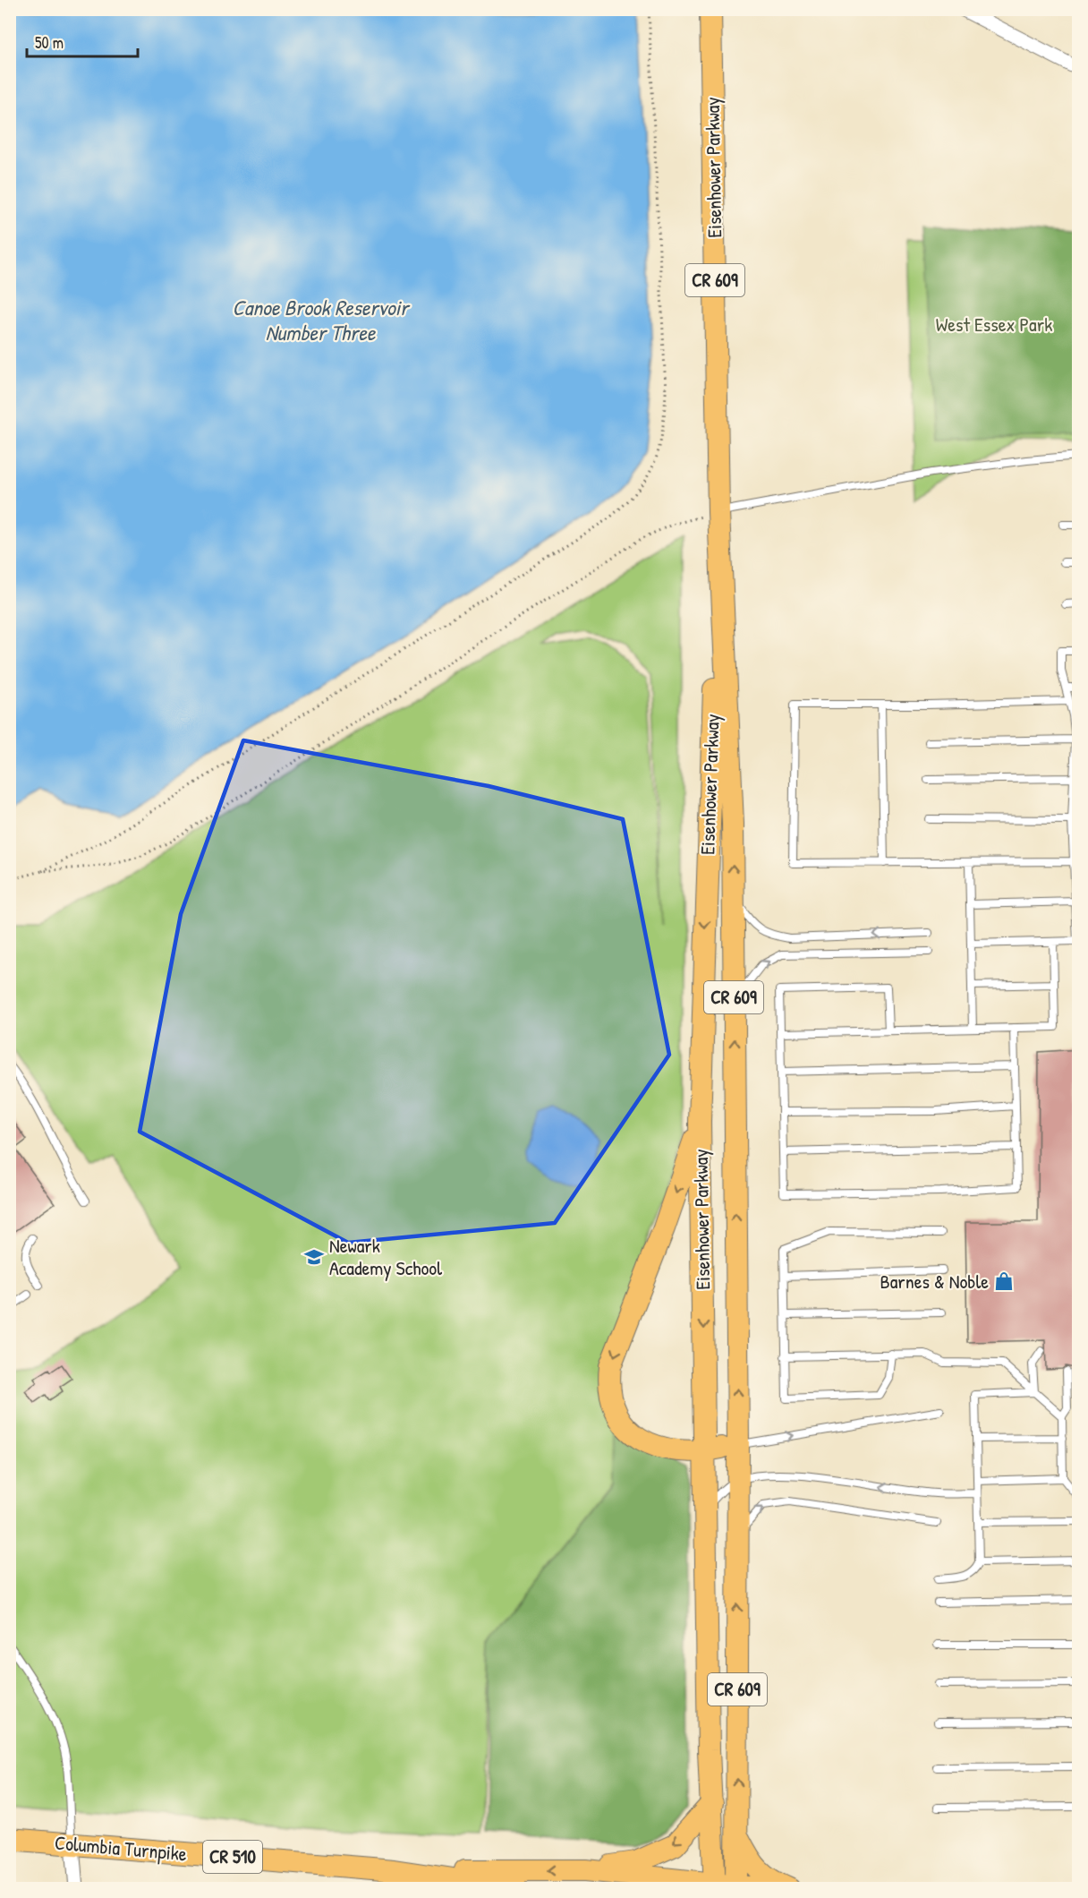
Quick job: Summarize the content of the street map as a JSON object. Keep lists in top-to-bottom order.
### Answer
{
  "streets": {
    "main road": [
      "Eisenhower Parkway",
      "CR 609",
      "Columbia Turnpike",
      "CR 510"
    ]
  },
  "crossings": [
    ["Eisenhower Parkway", "Columbia Turnpike"]
  ],
  "water": ["Canoe Brook Reservoir Number Three"],
  "parks": ["West Essex Park"],
  "places": {
    "school or university": ["Newark Academy School"],
    "shop": ["Barnes & Noble"]
  },
  "scale_bar": "50 m"
}
